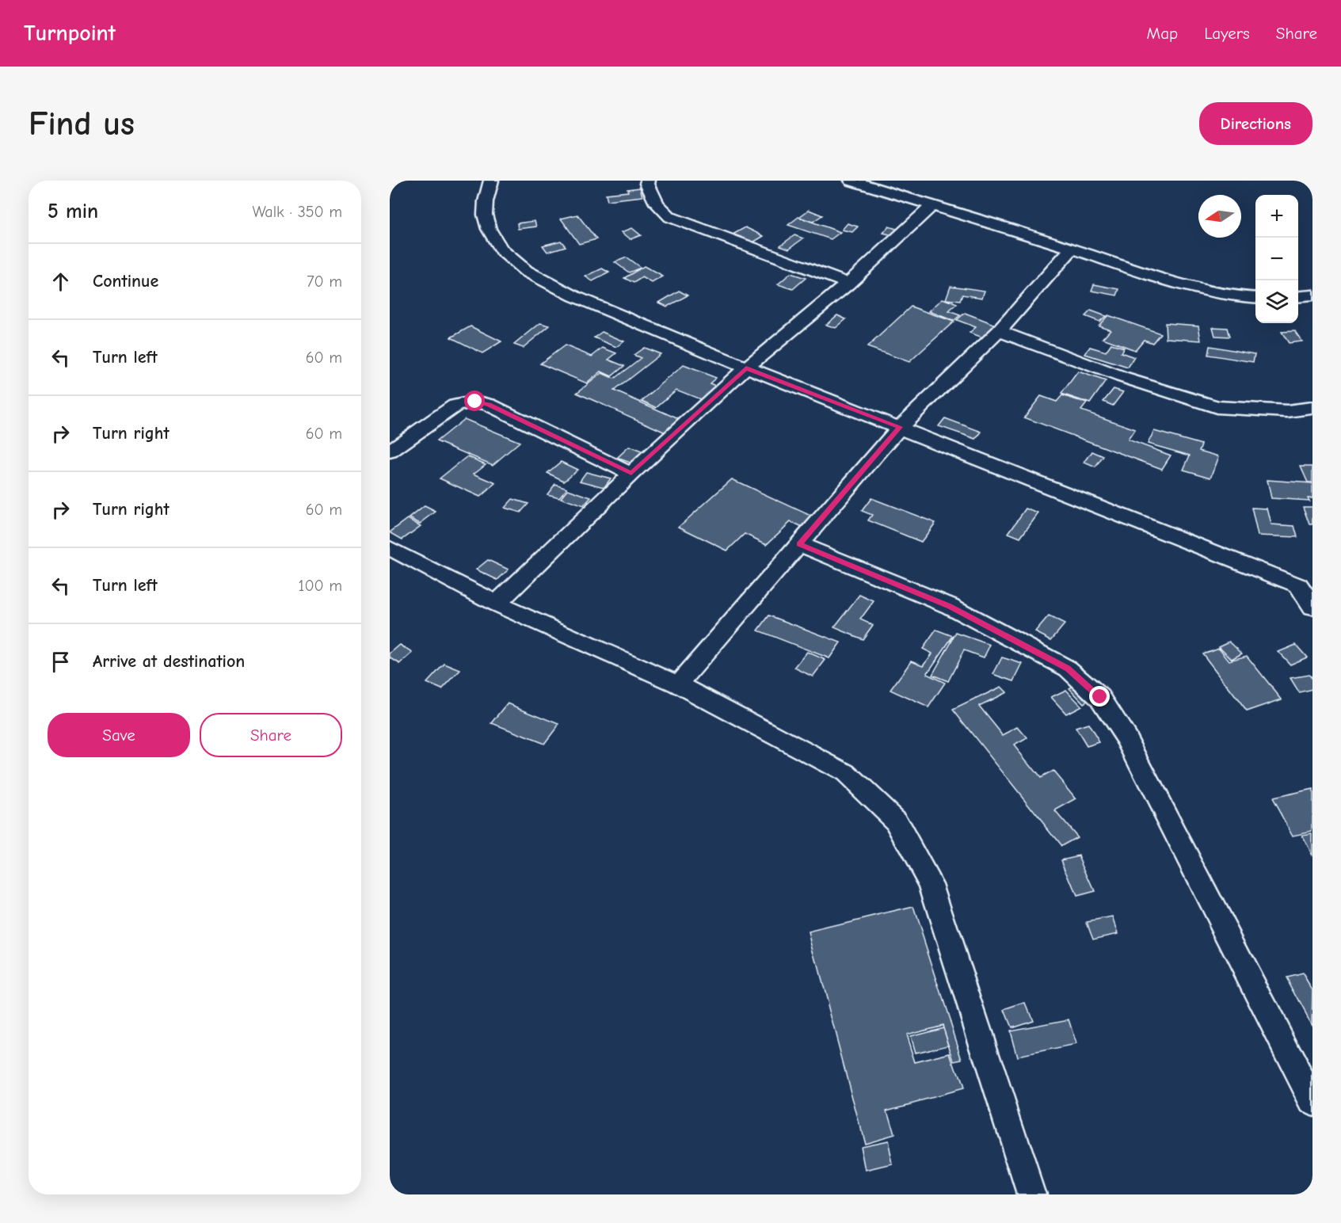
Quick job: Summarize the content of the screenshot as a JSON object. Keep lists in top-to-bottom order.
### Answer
{
  "north": "left",
  "page": {
    "header": "Turnpoint",
    "nav": ["Map", "Layers", "Share"],
    "buttons": [
      "Directions",
      ["Save", "Share"]
    ],
    "title": "Find us",
    "heading": ["5 min", "Walk · 350 m"],
    "map_buttons": ["+", "−"],
    "list": [
      ["Continue", "70 m"],
      ["Turn left", "60 m"],
      ["Turn right", "60 m"],
      ["Turn right", "60 m"],
      ["Turn left", "100 m"],
      "Arrive at destination"
    ]
  }
}
